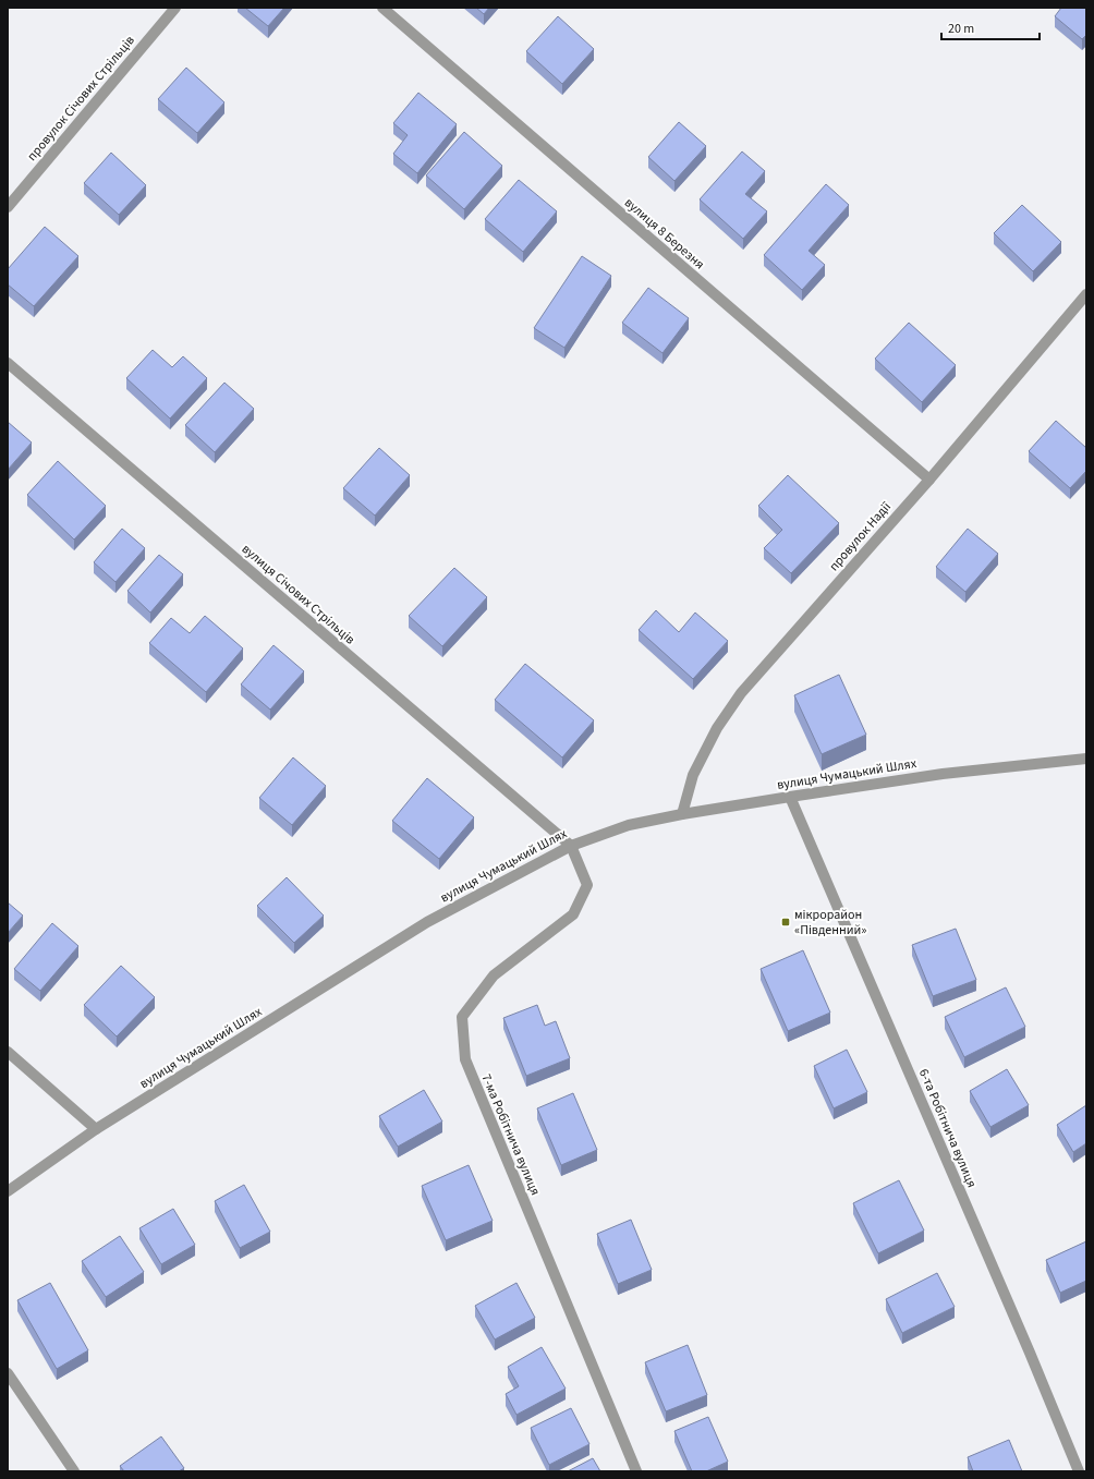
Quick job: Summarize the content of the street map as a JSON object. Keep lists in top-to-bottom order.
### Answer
{
  "streets": {
    "street": [
      "провулок Січових Стрільців",
      "вулиця 8 Березня",
      "провулок Надії",
      "вулиця Січових Стрільців",
      "вулиця Чумацький Шлях",
      "6-та Робітнича вулиця",
      "7-ма Робітнича вулиця"
    ]
  },
  "crossings": [
    ["вулиця 8 Березня", "провулок Надії"],
    ["провулок Надії", "вулиця Чумацький Шлях"],
    ["вулиця Січових Стрільців", "вулиця Чумацький Шлях"],
    ["вулиця Січових Стрільців", "7-ма Робітнича вулиця"],
    ["вулиця Чумацький Шлях", "6-та Робітнича вулиця"],
    ["вулиця Чумацький Шлях", "7-ма Робітнича вулиця"]
  ],
  "places": {
    "transit": ["мікрорайон «Південний»"]
  },
  "scale_bar": "20 m"
}
